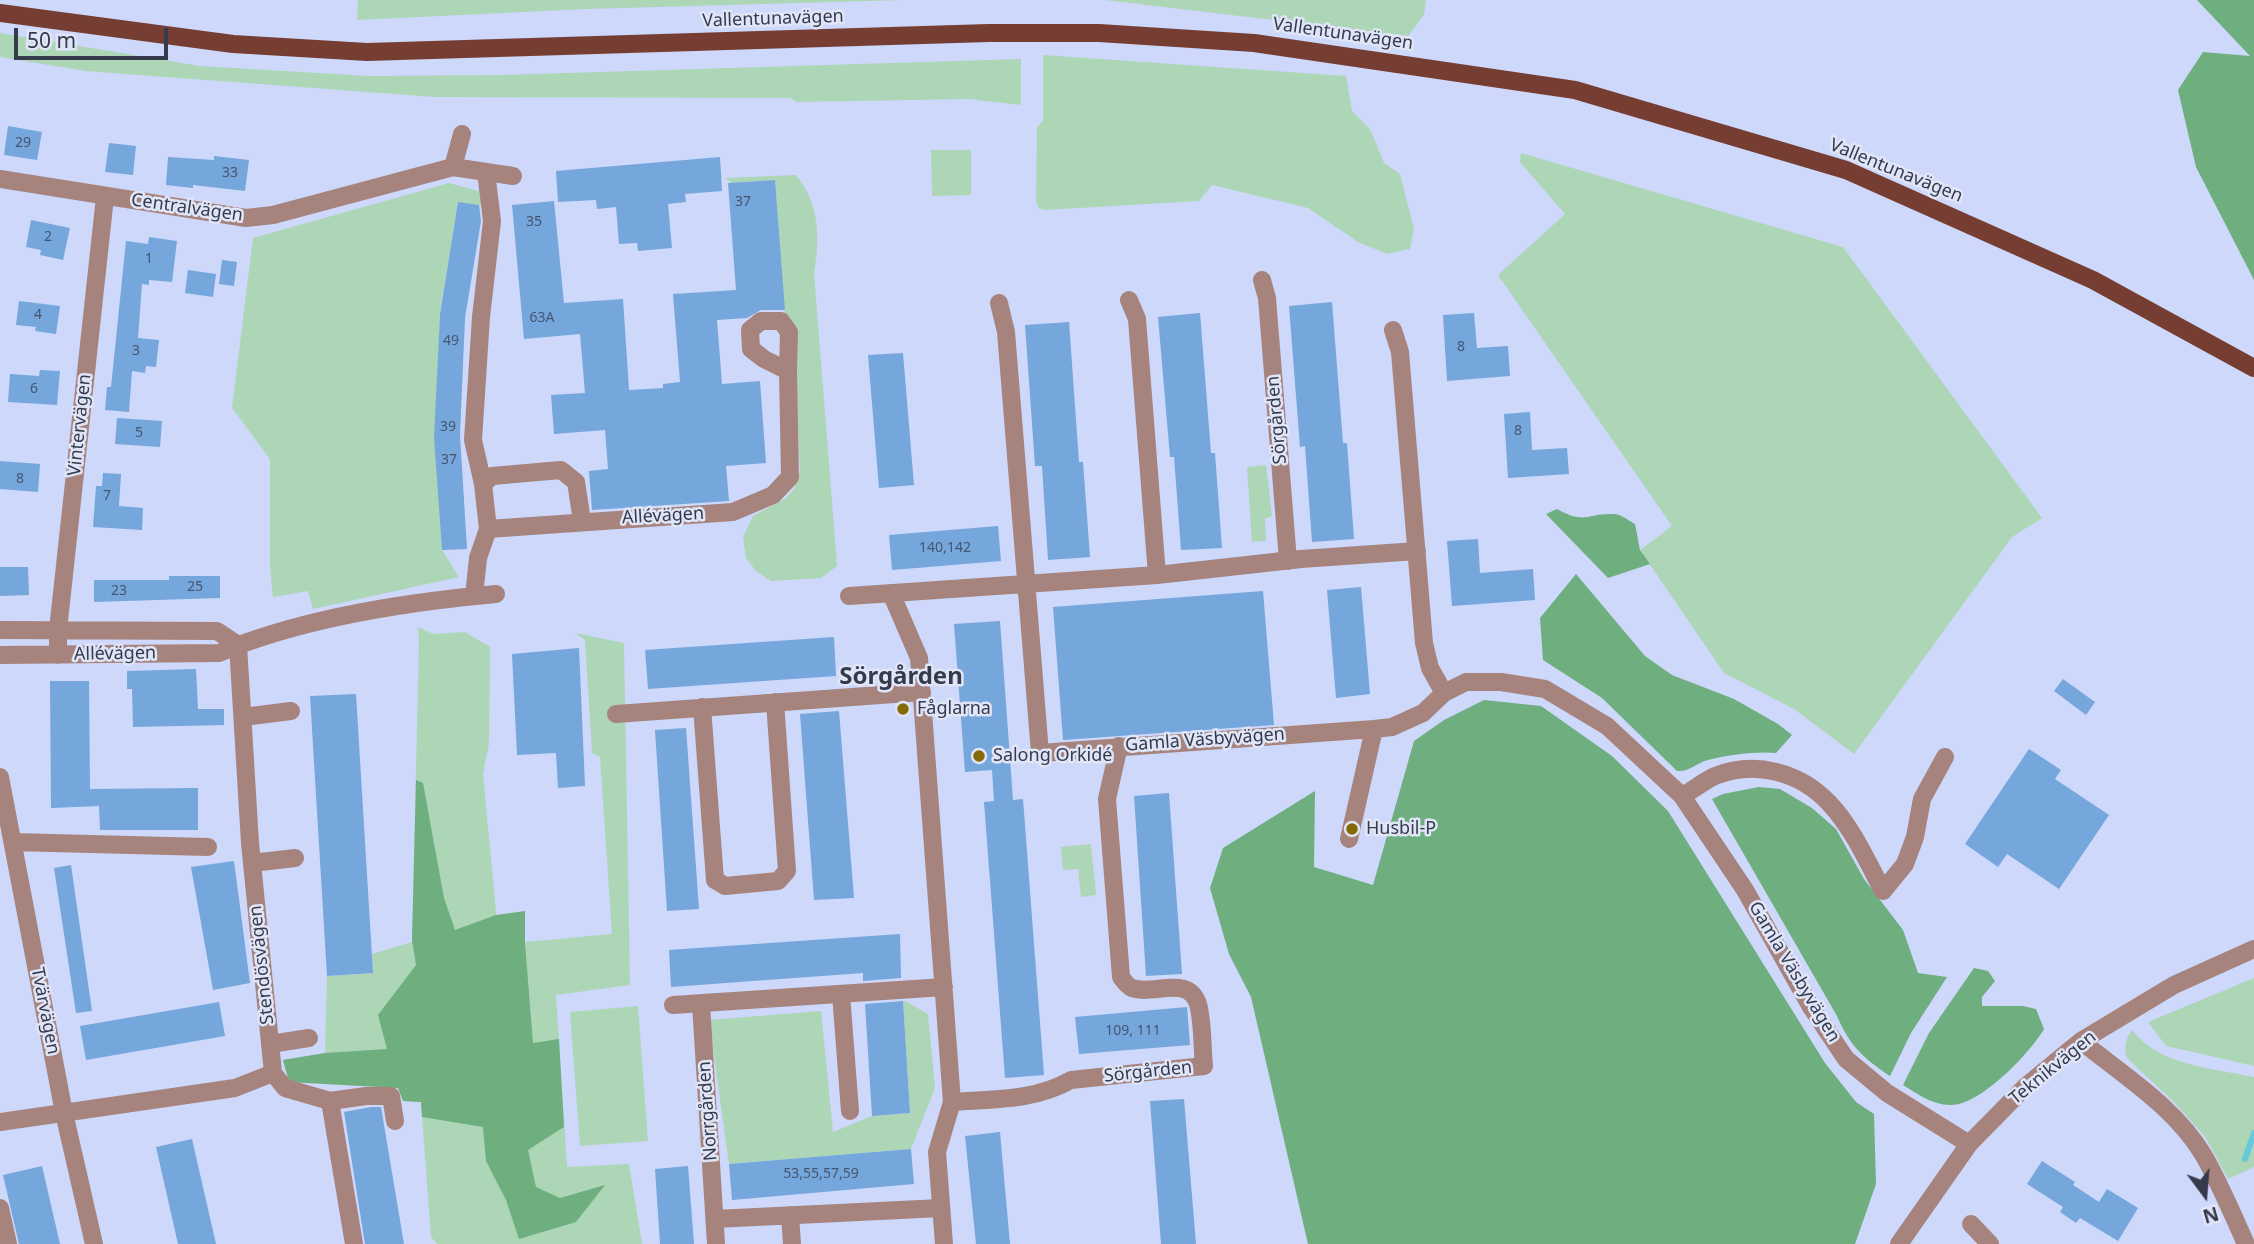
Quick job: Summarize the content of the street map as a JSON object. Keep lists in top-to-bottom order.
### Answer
{
  "streets": {
    "main road": ["Vallentunavägen"],
    "street": [
      "Centralvägen",
      "Sörgården",
      "Vintervägen",
      "Allévägen",
      "Gamla Väsbyvägen",
      "Stendösvägen",
      "Tvärvägen",
      "Teknikvägen",
      "Norrgården"
    ]
  },
  "crossings": [
    ["Centralvägen", "Vintervägen"],
    ["Sörgården", "Gamla Väsbyvägen"],
    ["Vintervägen", "Allévägen"],
    ["Allévägen", "Stendösvägen"],
    ["Gamla Väsbyvägen", "Teknikvägen"]
  ],
  "districts": ["Sörgården"],
  "places": ["Fåglarna", "Salong Orkidé", "Husbil-P"],
  "house_numbers": [
    "29",
    "33",
    "37",
    "35",
    "2",
    "1",
    "4",
    "63A",
    "49",
    "8",
    "3",
    "6",
    "39",
    "8",
    "5",
    "37",
    "8",
    "7",
    "140,142",
    "25",
    "23",
    "109, 111",
    "53,55,57,59"
  ],
  "scale_bar": "50 m",
  "north": "bottom"
}
